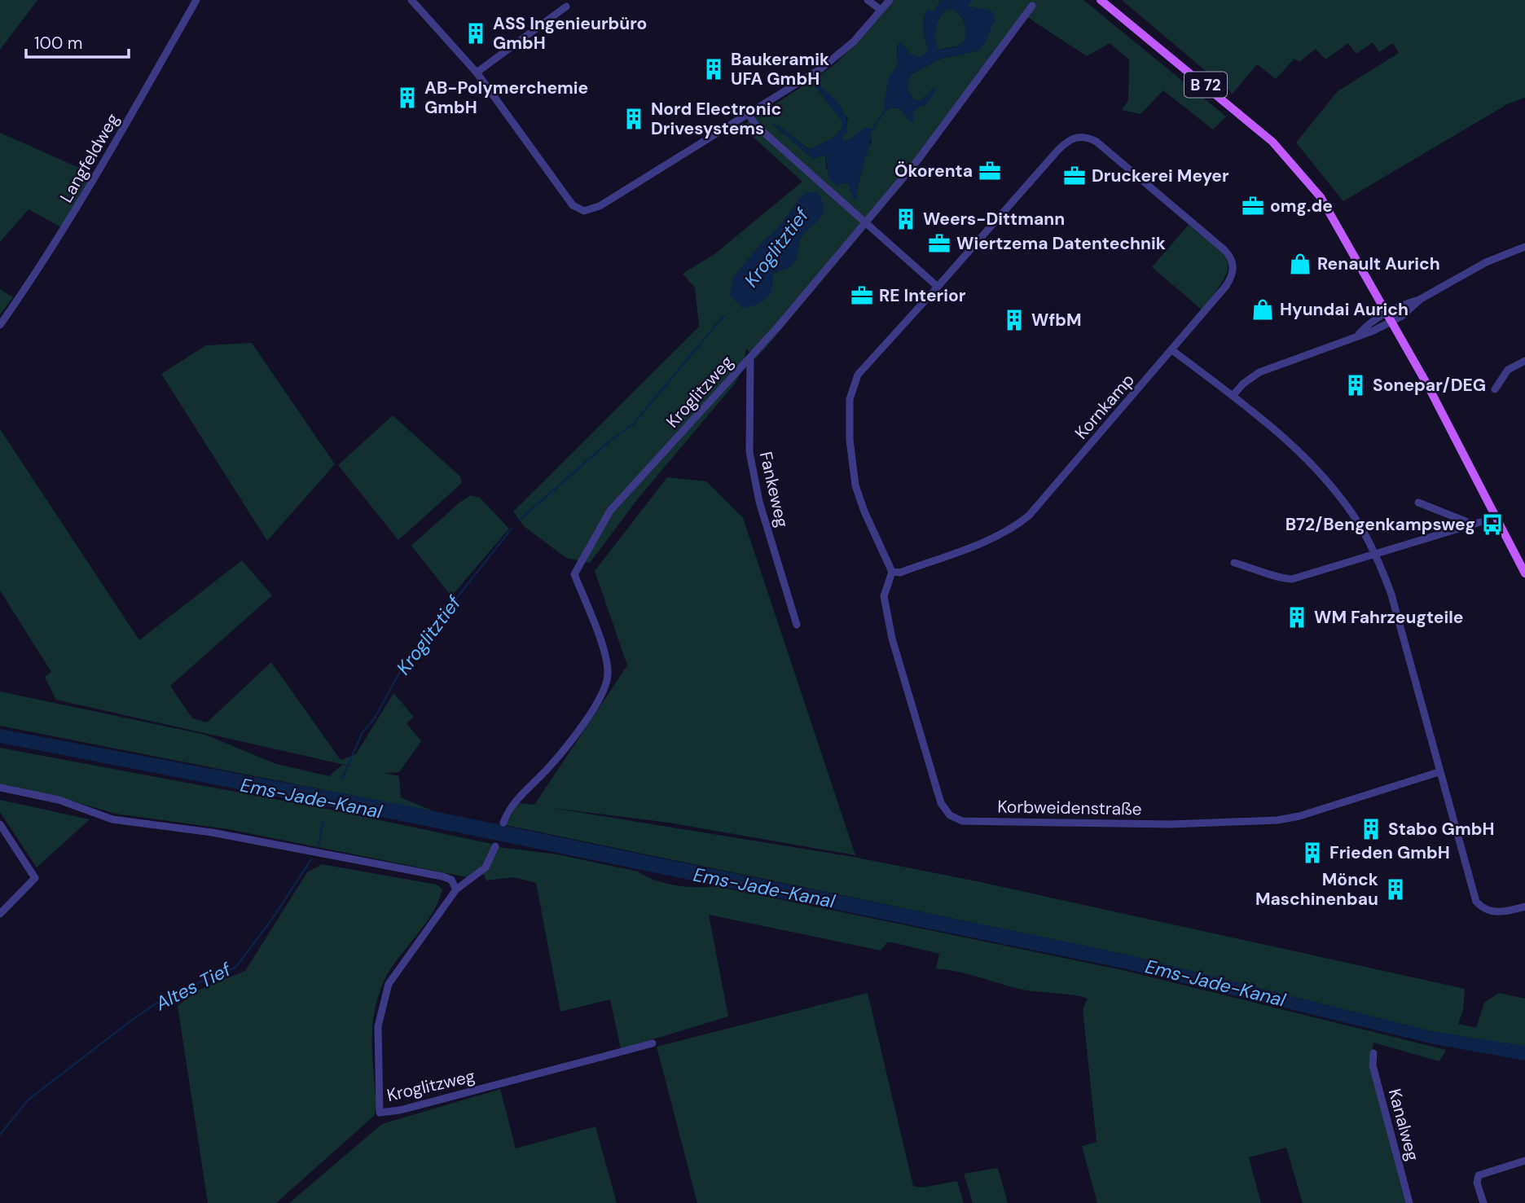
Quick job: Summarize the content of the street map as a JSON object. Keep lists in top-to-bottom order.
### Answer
{
  "streets": {
    "main road": ["B 72"],
    "street": [
      "Langfeldweg",
      "Kroglitzweg",
      "Kornkamp",
      "Fankeweg",
      "Korbweidenstraße",
      "Kanalweg"
    ]
  },
  "crossings": [
    ["Kroglitzweg", "Fankeweg"],
    ["Kornkamp", "Korbweidenstraße"]
  ],
  "water": ["Kroglitztief", "Ems-Jade-Kanal", "Altes Tief"],
  "places": {
    "building": [
      "ASS Ingenieurbüro GmbH",
      "Baukeramik UFA GmbH",
      "AB-Polymerchemie GmbH",
      "Nord Electronic Drivesystems",
      "Weers-Dittmann",
      "WfbM",
      "Sonepar/DEG",
      "WM Fahrzeugteile",
      "Stabo GmbH",
      "Frieden GmbH",
      "Mönck Maschinenbau"
    ],
    "office": [
      "Ökorenta",
      "Druckerei Meyer",
      "omg.de",
      "Wiertzema Datentechnik",
      "RE Interior"
    ],
    "shop": ["Renault Aurich", "Hyundai Aurich"],
    "bus stop": ["B72/Bengenkampsweg"]
  },
  "scale_bar": "100 m"
}
